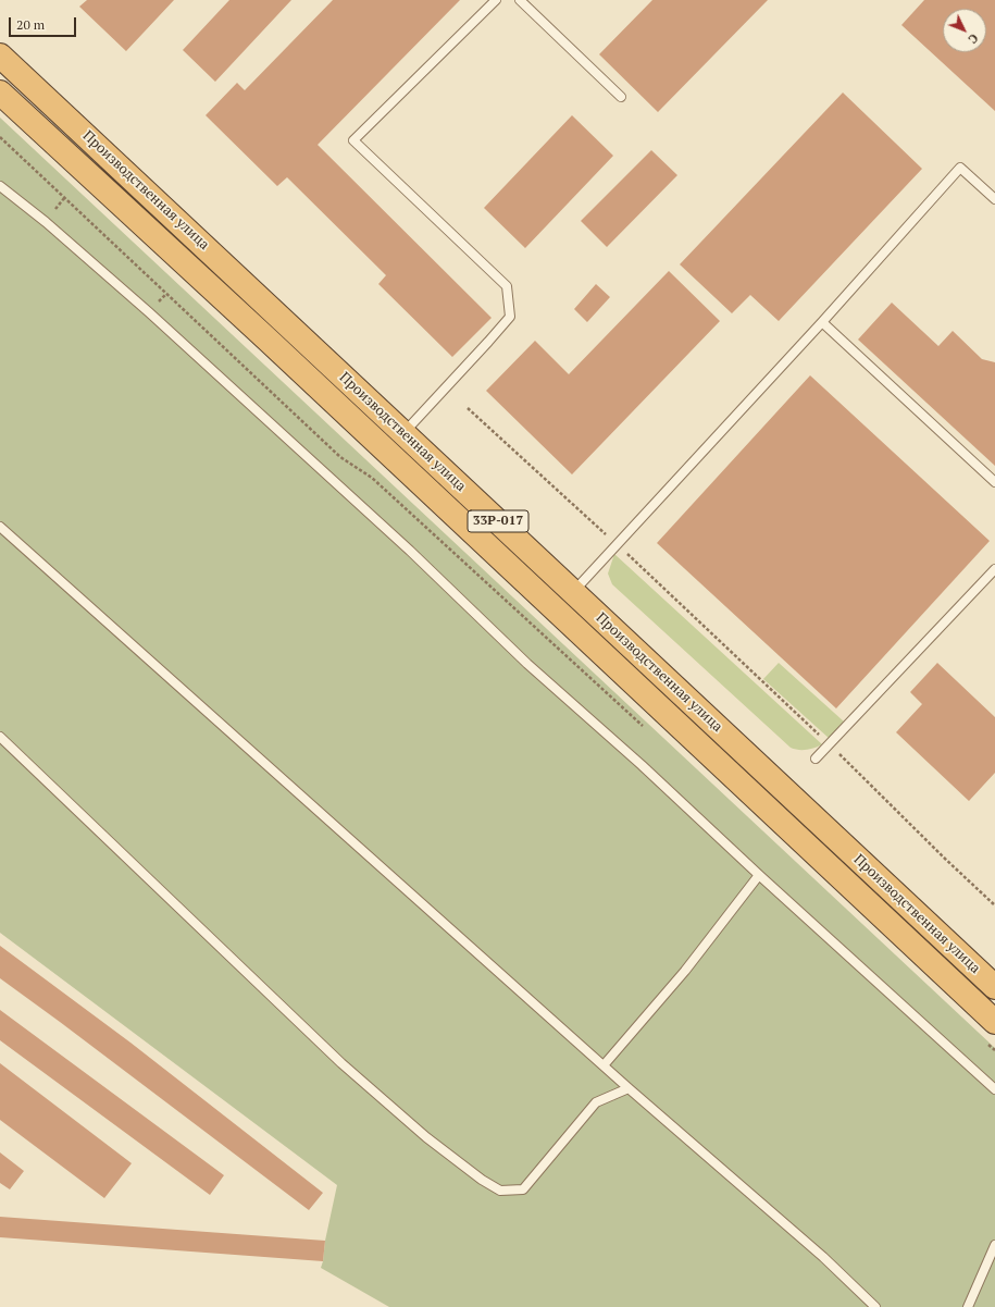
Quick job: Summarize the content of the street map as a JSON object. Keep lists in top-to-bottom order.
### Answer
{
  "streets": {
    "highway": ["Производственная улица", "33Р-017"]
  },
  "scale_bar": "20 m",
  "north": "bottom right"
}
